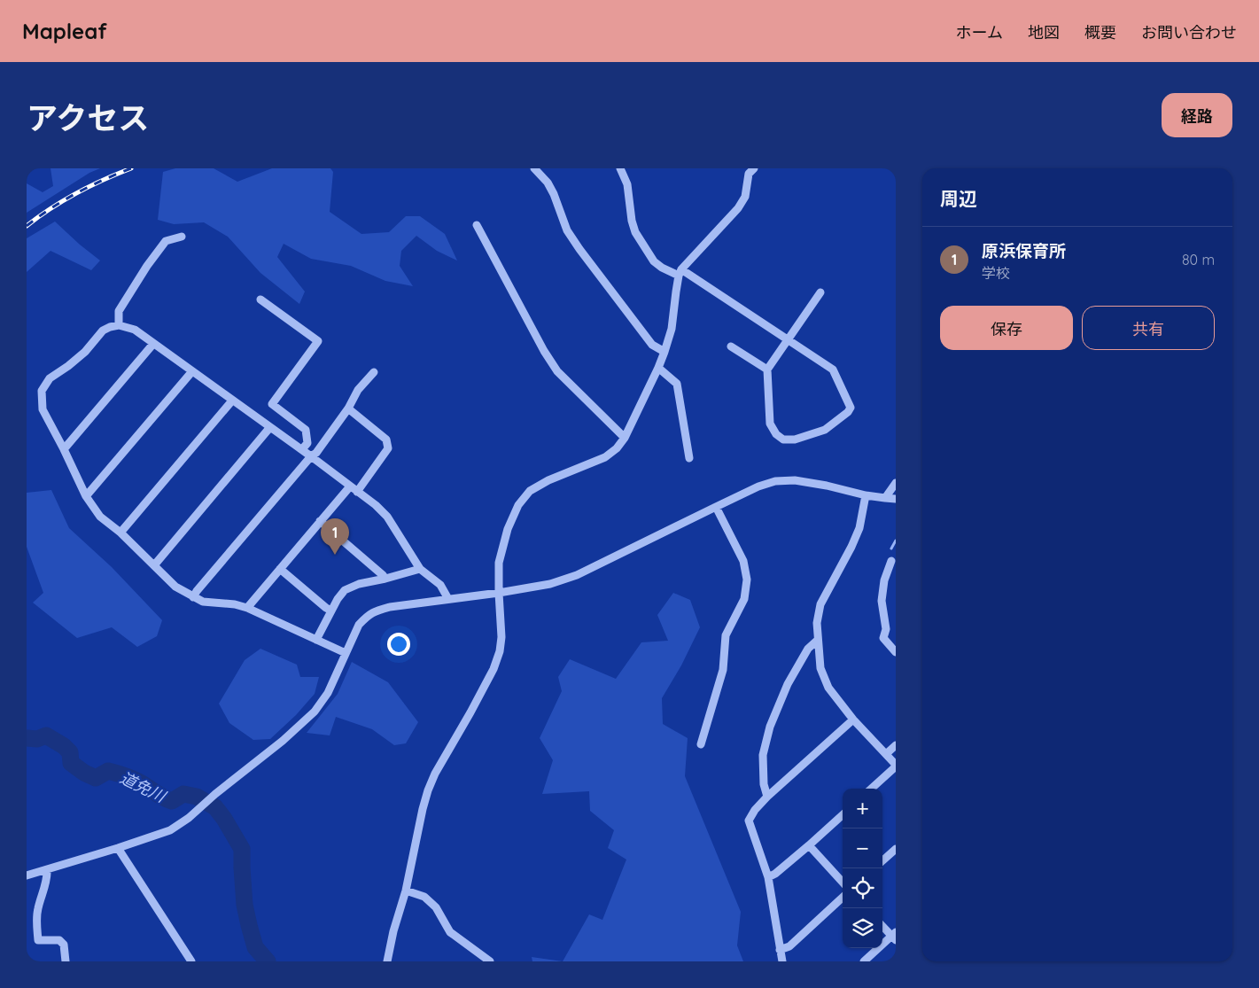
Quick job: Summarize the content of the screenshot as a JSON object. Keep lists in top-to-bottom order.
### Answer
{
  "water": ["道免川"],
  "page": {
    "header": "Mapleaf",
    "nav": [
      "ホーム",
      "地図",
      "概要",
      "お問い合わせ"
    ],
    "title": "アクセス",
    "buttons": [
      "経路",
      ["保存", "共有"]
    ],
    "heading": "周辺",
    "list": [
      {
        "mark": "1",
        "name": "原浜保育所",
        "note": "学校",
        "value": "80 m"
      }
    ],
    "pins": "1",
    "map_buttons": ["+", "−"]
  }
}
